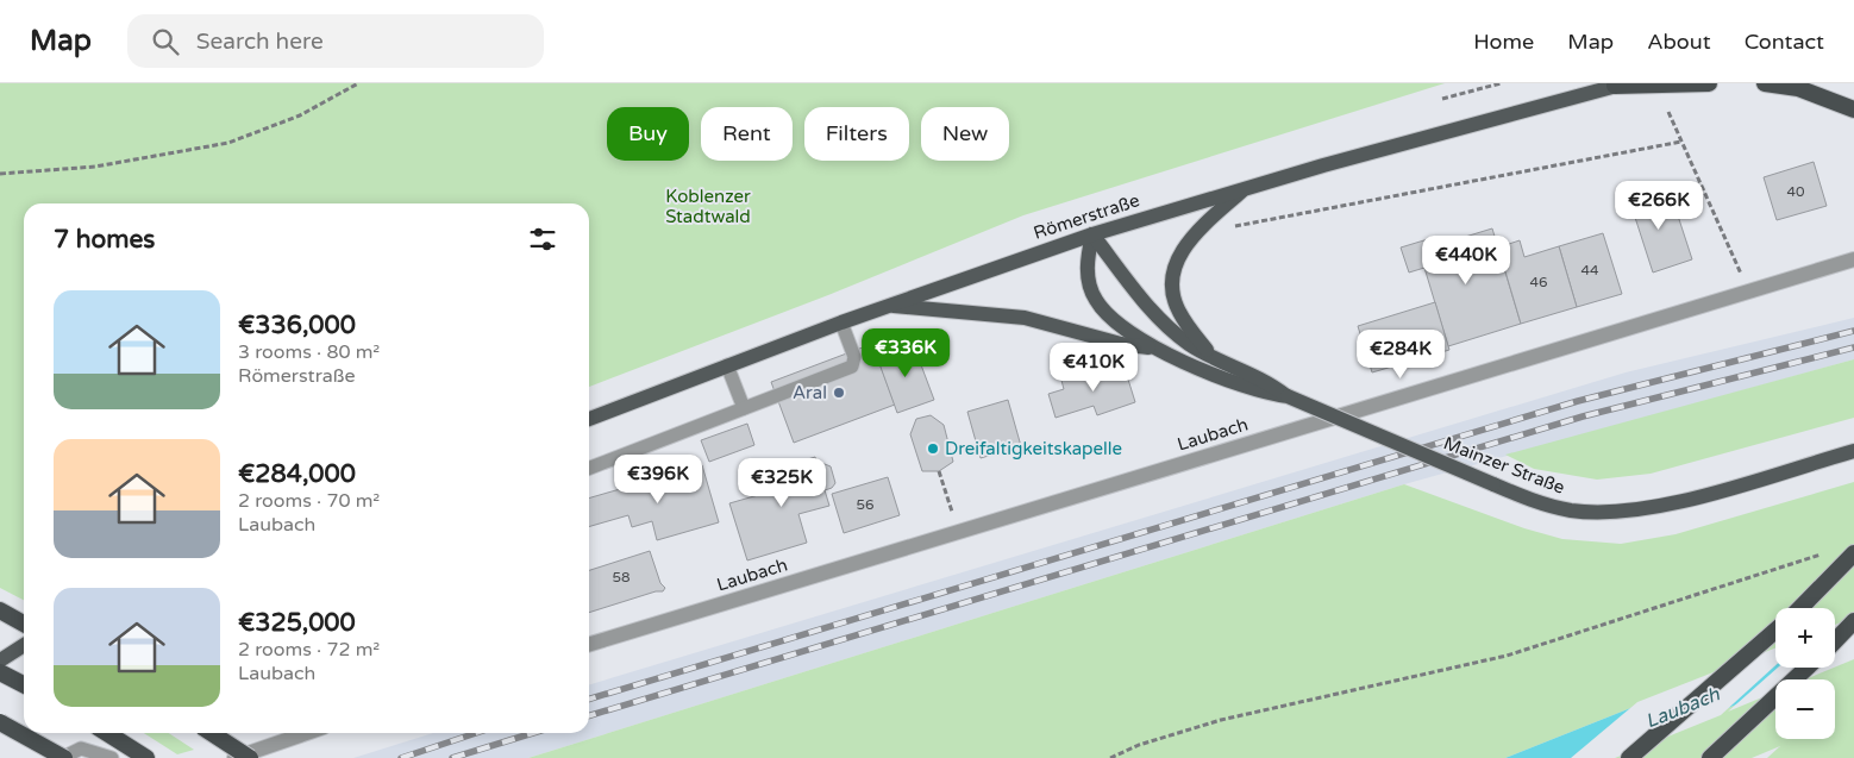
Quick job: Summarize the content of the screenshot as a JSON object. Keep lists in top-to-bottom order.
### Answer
{
  "streets": {
    "main road": ["Römerstraße", "Mainzer Straße"],
    "street": ["Laubach"]
  },
  "crossings": [
    ["Römerstraße", "Mainzer Straße"]
  ],
  "water": ["Laubach"],
  "parks": ["Koblenzer Stadtwald"],
  "places": ["Aral", "Dreifaltigkeitskapelle"],
  "house_numbers": [
    "40",
    "44",
    "46",
    "56",
    "58"
  ],
  "page": {
    "header": "Map",
    "search": "Search here",
    "nav": [
      "Home",
      "Map",
      "About",
      "Contact"
    ],
    "chip": [
      "Buy",
      "Rent",
      "Filters",
      "New"
    ],
    "price": [
      "€266K",
      "€440K",
      "€336K",
      "€284K",
      "€410K",
      "€396K",
      "€325K"
    ],
    "heading": "7 homes",
    "list": [
      {
        "name": "€336,000",
        "note": "3 rooms · 80 m² · Römerstraße"
      },
      {
        "name": "€284,000",
        "note": "2 rooms · 70 m² · Laubach"
      },
      {
        "name": "€325,000",
        "note": "2 rooms · 72 m² · Laubach"
      }
    ],
    "map_buttons": ["+", "−"]
  }
}
